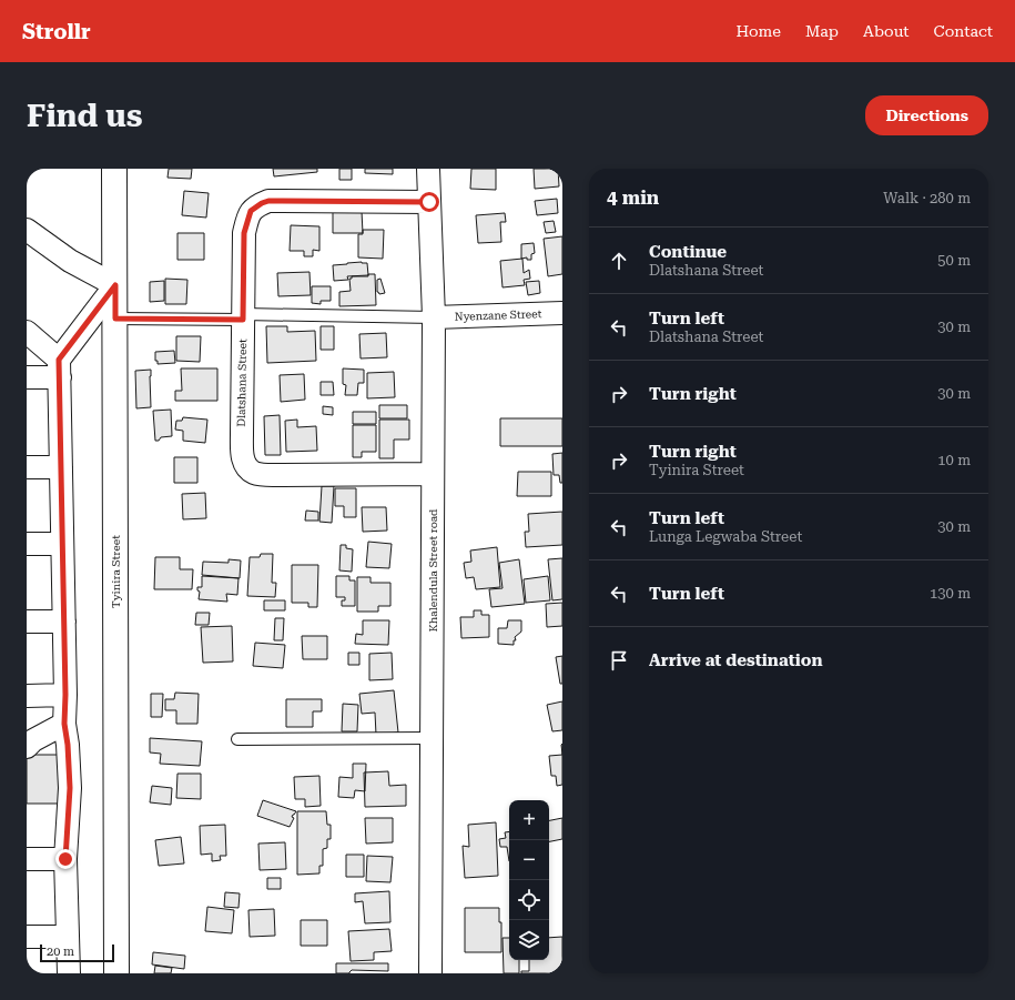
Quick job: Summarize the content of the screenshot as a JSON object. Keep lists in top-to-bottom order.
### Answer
{
  "streets": {
    "street": [
      "Nyenzane Street",
      "Dlatshana Street",
      "Khalendula Street road",
      "Tyinira Street"
    ]
  },
  "crossings": [
    ["Nyenzane Street", "Khalendula Street road"],
    ["Dlatshana Street", "Khalendula Street road"]
  ],
  "scale_bar": "20 m",
  "page": {
    "header": "Strollr",
    "nav": [
      "Home",
      "Map",
      "About",
      "Contact"
    ],
    "buttons": "Directions",
    "title": "Find us",
    "heading": ["4 min", "Walk · 280 m"],
    "list": [
      ["Continue", "Dlatshana Street", "50 m"],
      ["Turn left", "Dlatshana Street", "30 m"],
      ["Turn right", "30 m"],
      ["Turn right", "Tyinira Street", "10 m"],
      ["Turn left", "Lunga Legwaba Street", "30 m"],
      ["Turn left", "130 m"],
      "Arrive at destination"
    ],
    "map_buttons": ["+", "−"],
    "scale": "20 m"
  }
}
